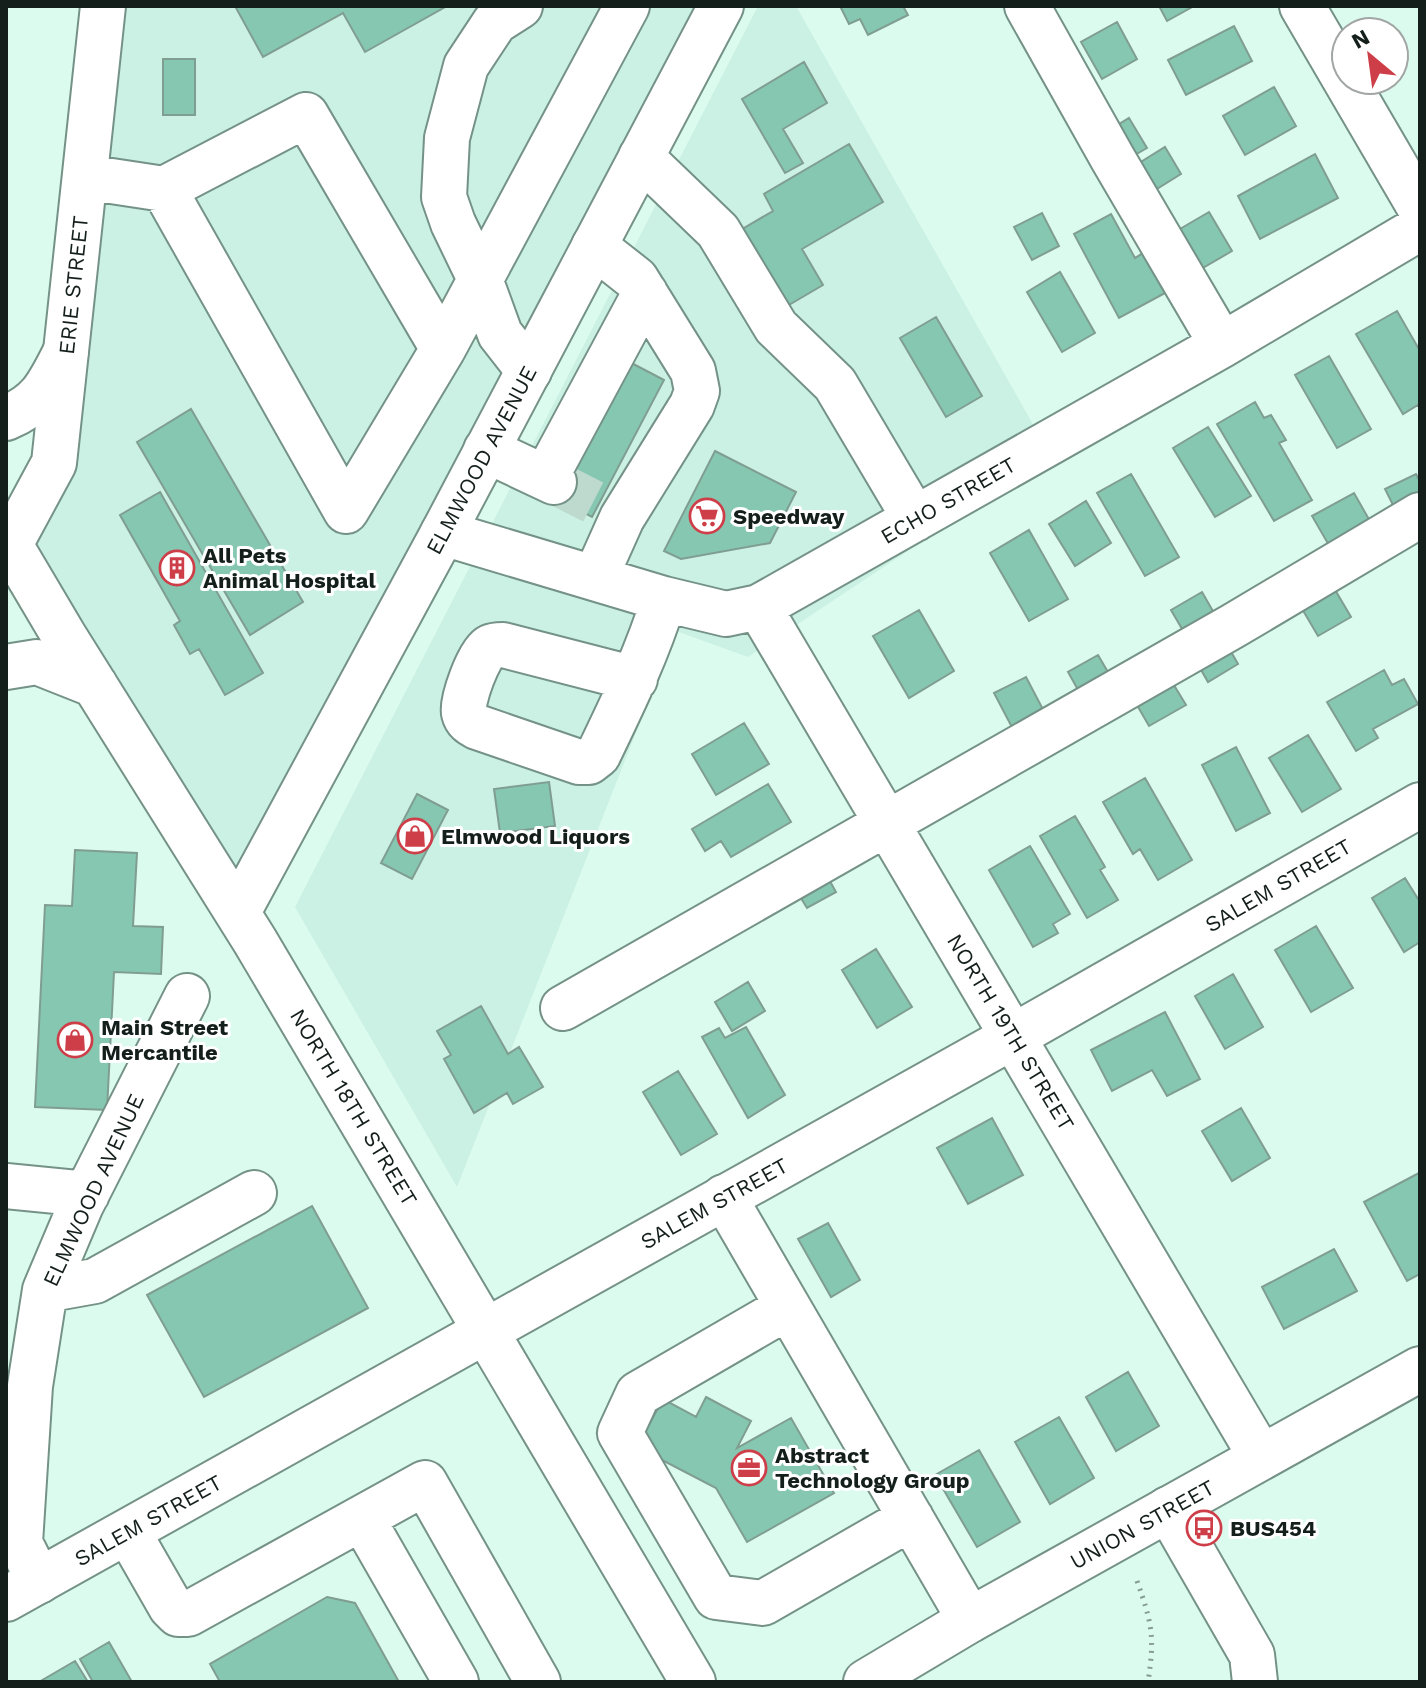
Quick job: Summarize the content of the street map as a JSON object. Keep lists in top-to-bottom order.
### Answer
{
  "streets": {
    "main road": [
      "ERIE STREET",
      "ELMWOOD AVENUE",
      "ECHO STREET",
      "SALEM STREET",
      "NORTH 19TH STREET",
      "NORTH 18TH STREET",
      "UNION STREET"
    ]
  },
  "crossings": [
    ["ERIE STREET", "NORTH 18TH STREET"],
    ["ELMWOOD AVENUE", "ECHO STREET"],
    ["ELMWOOD AVENUE", "SALEM STREET"],
    ["ELMWOOD AVENUE", "NORTH 18TH STREET"],
    ["ECHO STREET", "NORTH 19TH STREET"],
    ["SALEM STREET", "NORTH 19TH STREET"],
    ["SALEM STREET", "NORTH 18TH STREET"],
    ["NORTH 19TH STREET", "UNION STREET"]
  ],
  "places": {
    "supermarket": ["Speedway"],
    "building": ["All Pets Animal Hospital"],
    "shop": ["Elmwood Liquors", "Main Street Mercantile"],
    "office": ["Abstract Technology Group"],
    "bus stop": ["BUS454"]
  },
  "north": "top left"
}
